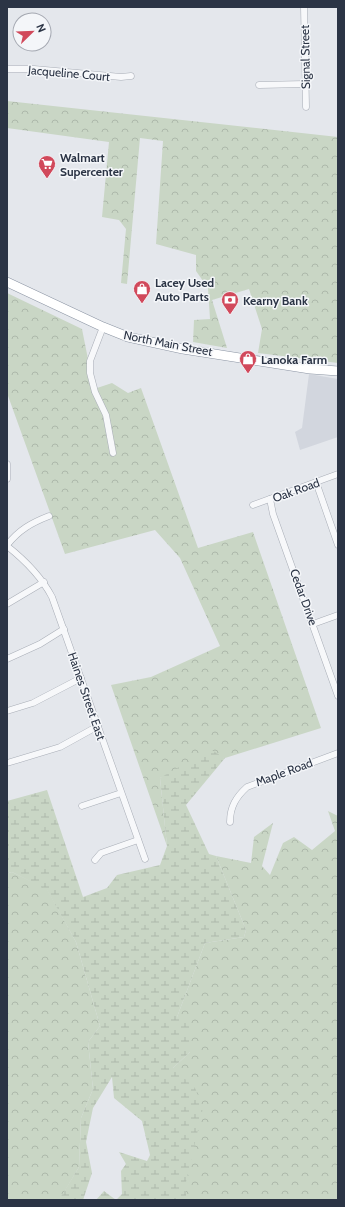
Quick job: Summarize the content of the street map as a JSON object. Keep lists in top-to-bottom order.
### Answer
{
  "streets": {
    "highway": ["North Main Street"],
    "street": [
      "Signal Street",
      "Jacqueline Court",
      "Oak Road",
      "Cedar Drive",
      "Haines Street East",
      "Maple Road"
    ]
  },
  "crossings": [
    ["Oak Road", "Cedar Drive"]
  ],
  "places": {
    "supermarket": ["Walmart Supercenter"],
    "shop": ["Lacey Used Auto Parts", "Lanoka Farm"],
    "bank": ["Kearny Bank"]
  },
  "north": "top right"
}
